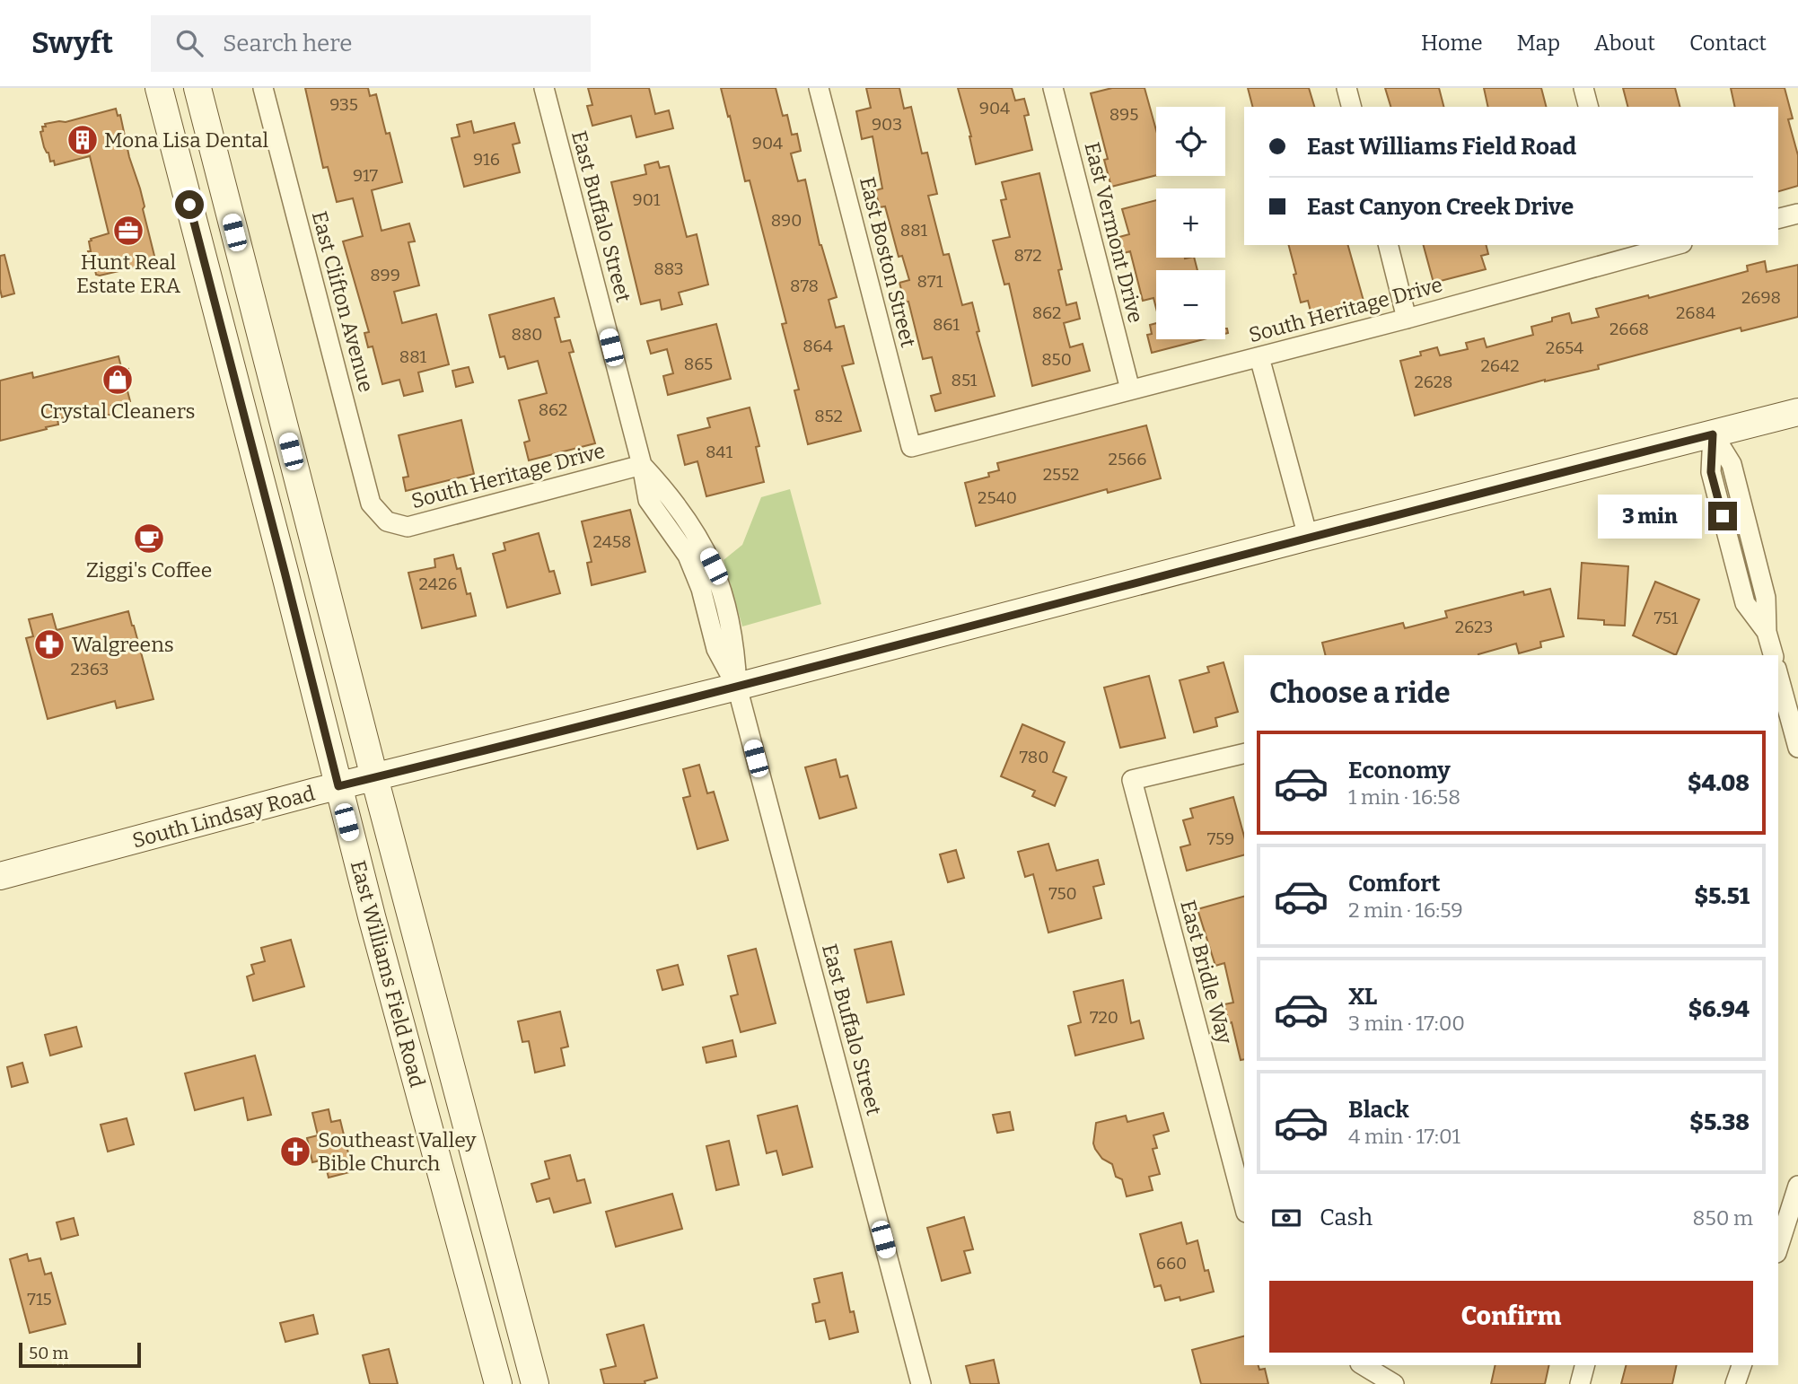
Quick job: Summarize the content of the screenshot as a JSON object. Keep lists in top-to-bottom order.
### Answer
{
  "streets": {
    "main road": ["South Lindsay Road", "East Williams Field Road"],
    "street": [
      "East Buffalo Street",
      "East Vermont Drive",
      "East Boston Street",
      "East Clifton Avenue",
      "South Heritage Drive",
      "East Bridle Way"
    ]
  },
  "crossings": [
    ["East Buffalo Street", "South Heritage Drive"],
    ["East Buffalo Street", "South Lindsay Road"],
    ["East Vermont Drive", "South Heritage Drive"],
    ["East Boston Street", "South Heritage Drive"],
    ["East Clifton Avenue", "South Heritage Drive"],
    ["South Lindsay Road", "East Williams Field Road"]
  ],
  "places": {
    "building": ["Mona Lisa Dental"],
    "office": ["Hunt Real Estate ERA"],
    "shop": ["Crystal Cleaners"],
    "cafe": ["Ziggi's Coffee"],
    "pharmacy": ["Walgreens"],
    "church": ["Southeast Valley Bible Church"]
  },
  "house_numbers": [
    "935",
    "904",
    "895",
    "903",
    "904",
    "916",
    "917",
    "901",
    "890",
    "881",
    "872",
    "883",
    "899",
    "871",
    "878",
    "2698",
    "862",
    "2684",
    "861",
    "2668",
    "880",
    "864",
    "2654",
    "881",
    "850",
    "865",
    "2642",
    "851",
    "2628",
    "862",
    "852",
    "841",
    "2566",
    "2552",
    "2540",
    "2458",
    "2426",
    "751",
    "2623",
    "2363",
    "780",
    "759",
    "750",
    "720",
    "660",
    "715"
  ],
  "scale_bar": "50 m",
  "page": {
    "header": "Swyft",
    "search": "Search here",
    "nav": [
      "Home",
      "Map",
      "About",
      "Contact"
    ],
    "map_buttons": ["+", "−"],
    "banner": ["East Williams Field Road", "East Canyon Creek Drive"],
    "bubble": "3 min",
    "heading": "Choose a ride",
    "list": [
      {
        "name": "Economy",
        "note": "1 min · 16:58",
        "value": "$4.08"
      },
      {
        "name": "Comfort",
        "note": "2 min · 16:59",
        "value": "$5.51"
      },
      {
        "name": "XL",
        "note": "3 min · 17:00",
        "value": "$6.94"
      },
      {
        "name": "Black",
        "note": "4 min · 17:01",
        "value": "$5.38"
      }
    ],
    "pay": ["Cash", "850 m"],
    "buttons": "Confirm",
    "scale": "50 m"
  }
}
